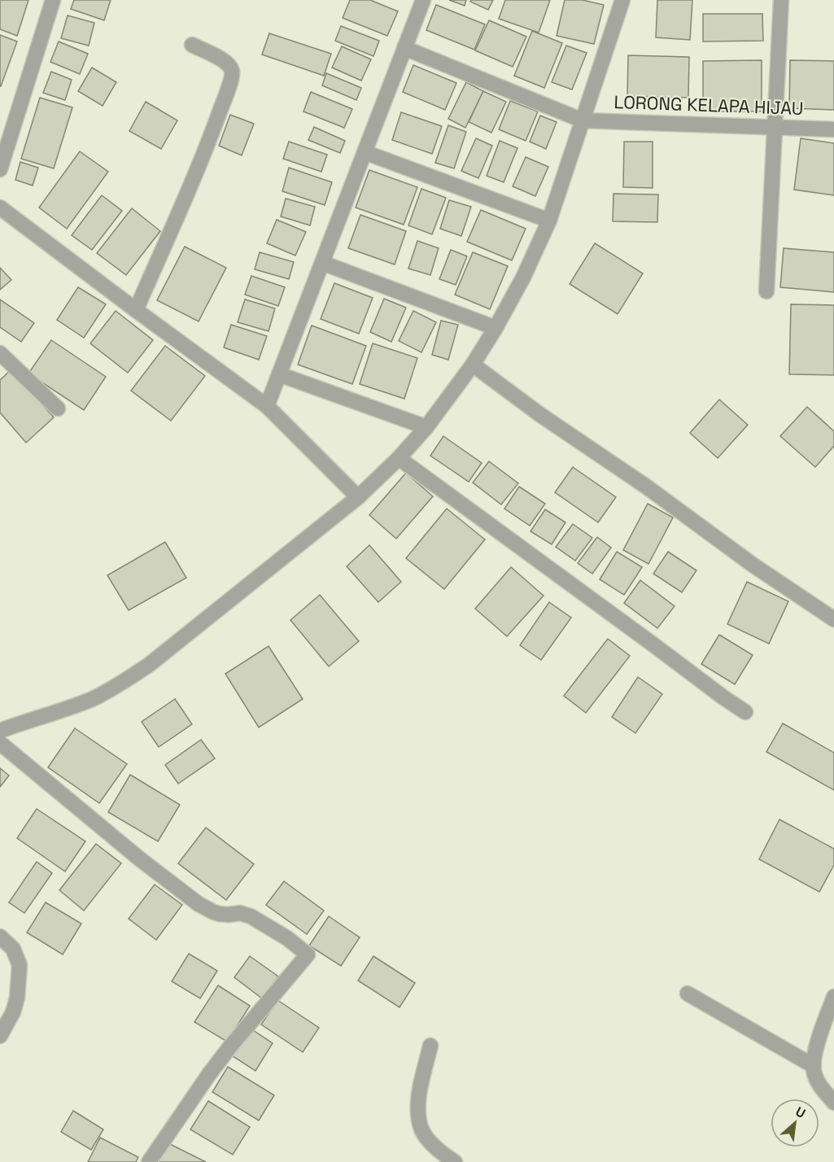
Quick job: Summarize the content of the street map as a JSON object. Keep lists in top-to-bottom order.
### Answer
{
  "streets": {
    "street": ["LORONG KELAPA HIJAU"]
  },
  "north": "top right"
}
